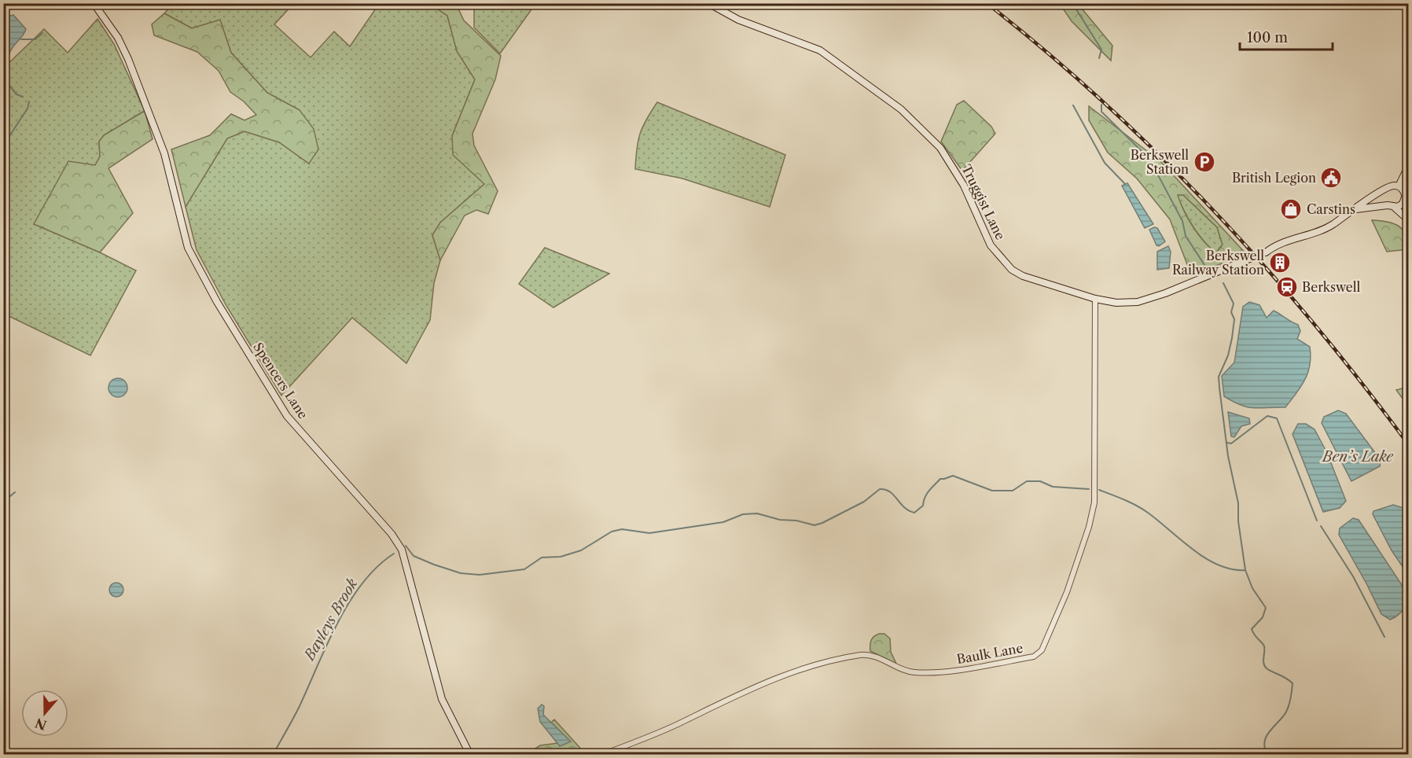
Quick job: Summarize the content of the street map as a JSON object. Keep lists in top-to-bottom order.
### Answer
{
  "streets": {
    "street": ["Truggist Lane", "Spencers Lane", "Baulk Lane"]
  },
  "crossings": [
    ["Truggist Lane", "Baulk Lane"]
  ],
  "water": ["Ben’s Lake", "Bayleys Brook"],
  "places": {
    "parking": ["Berkswell Station"],
    "public building": ["British Legion"],
    "shop": ["Carstins"],
    "building": ["Berkswell Railway Station"],
    "station": ["Berkswell"]
  },
  "scale_bar": "100 m",
  "north": "bottom"
}
